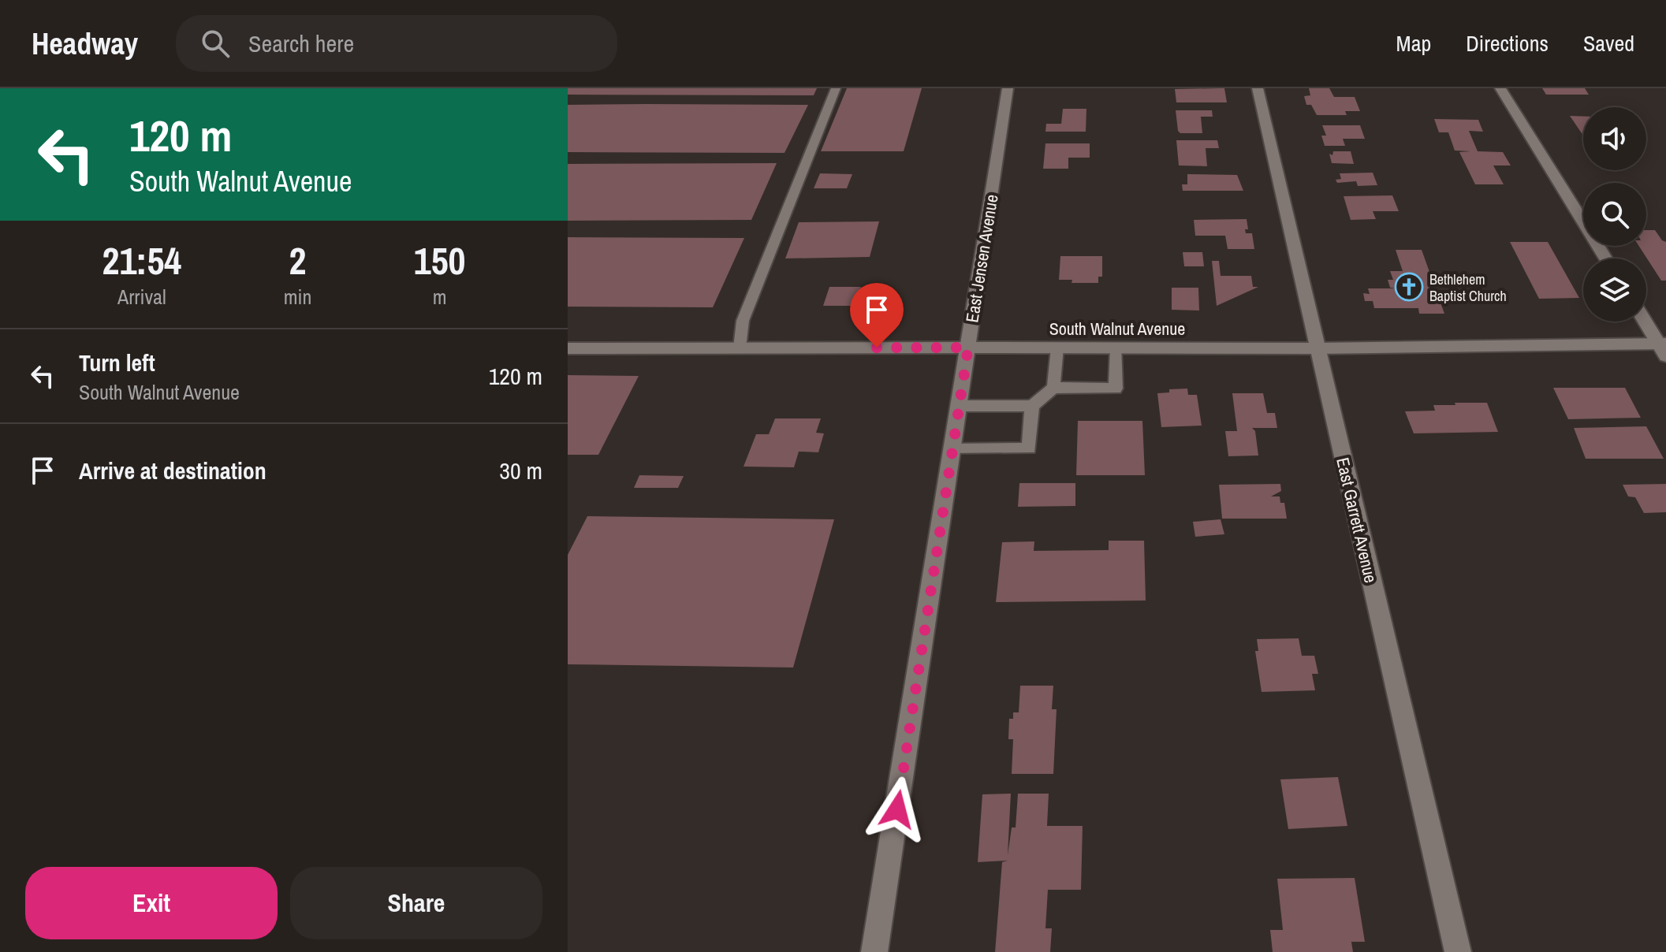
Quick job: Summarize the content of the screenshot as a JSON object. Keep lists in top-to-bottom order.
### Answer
{
  "streets": {
    "street": ["East Jensen Avenue", "South Walnut Avenue", "East Garrett Avenue"]
  },
  "crossings": [
    ["East Jensen Avenue", "South Walnut Avenue"],
    ["South Walnut Avenue", "East Garrett Avenue"]
  ],
  "places": {
    "church": ["Bethlehem Baptist Church"]
  },
  "page": {
    "header": "Headway",
    "search": "Search here",
    "nav": ["Map", "Directions", "Saved"],
    "turn": ["120 m", "South Walnut Avenue"],
    "eta": [
      "21:54",
      "Arrival",
      "2",
      "min",
      "150",
      "m"
    ],
    "list": [
      {
        "name": "Turn left",
        "note": "South Walnut Avenue",
        "value": "120 m"
      },
      {
        "name": "Arrive at destination",
        "value": "30 m"
      }
    ],
    "buttons": ["Exit", "Share"]
  }
}
